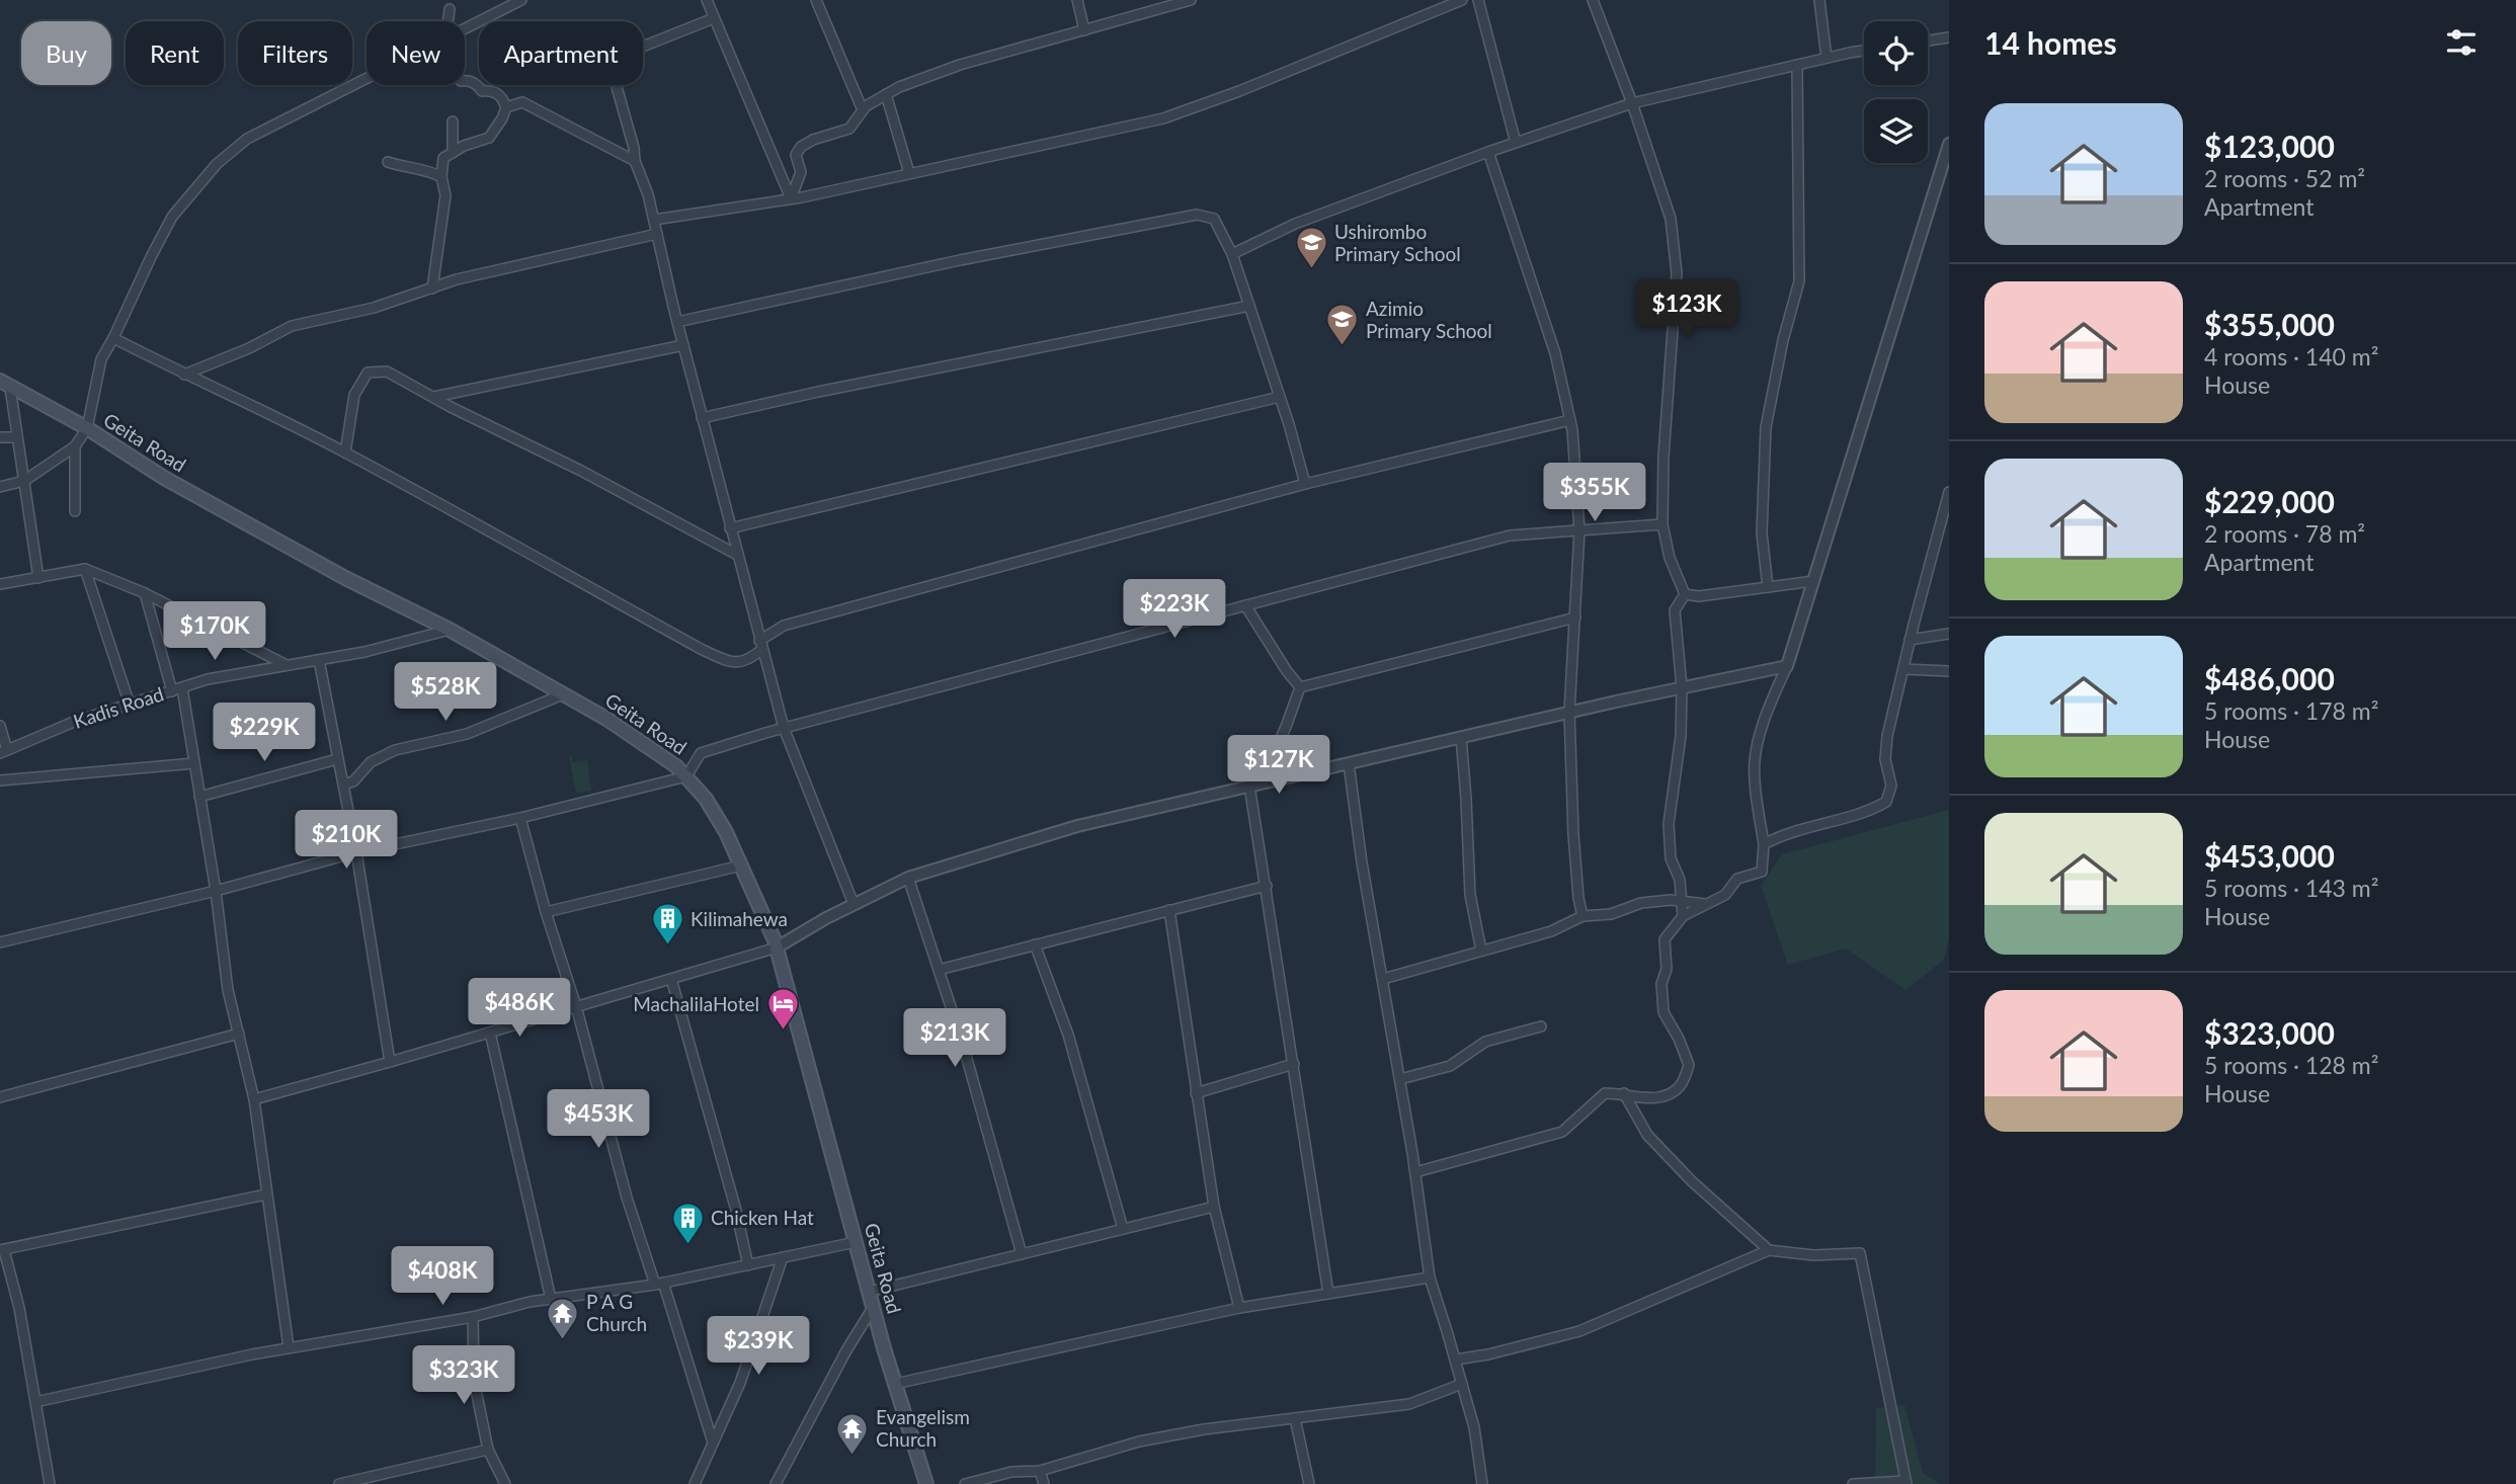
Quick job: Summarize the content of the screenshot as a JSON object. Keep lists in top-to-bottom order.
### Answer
{
  "streets": {
    "main road": ["Geita Road"],
    "street": ["Kadis Road"]
  },
  "crossings": [
    ["Geita Road", "Kadis Road"]
  ],
  "places": {
    "school or university": ["Ushirombo Primary School", "Azimio Primary School"],
    "building": ["Kilimahewa", "Chicken Hat"],
    "hotel": ["MachalilaHotel"],
    "temple": ["P A G Church", "Evangelism Church"]
  },
  "page": {
    "heading": "14 homes",
    "chip": [
      "Buy",
      "Rent",
      "Filters",
      "New",
      "Apartment"
    ],
    "list": [
      {
        "name": "$123,000",
        "note": "2 rooms · 52 m² · Apartment"
      },
      {
        "name": "$355,000",
        "note": "4 rooms · 140 m² · House"
      },
      {
        "name": "$229,000",
        "note": "2 rooms · 78 m² · Apartment"
      },
      {
        "name": "$486,000",
        "note": "5 rooms · 178 m² · House"
      },
      {
        "name": "$453,000",
        "note": "5 rooms · 143 m² · House"
      },
      {
        "name": "$323,000",
        "note": "5 rooms · 128 m² · House"
      }
    ],
    "price": [
      "$123K",
      "$355K",
      "$223K",
      "$170K",
      "$528K",
      "$229K",
      "$127K",
      "$210K",
      "$486K",
      "$213K",
      "$453K",
      "$408K",
      "$239K",
      "$323K"
    ]
  }
}
